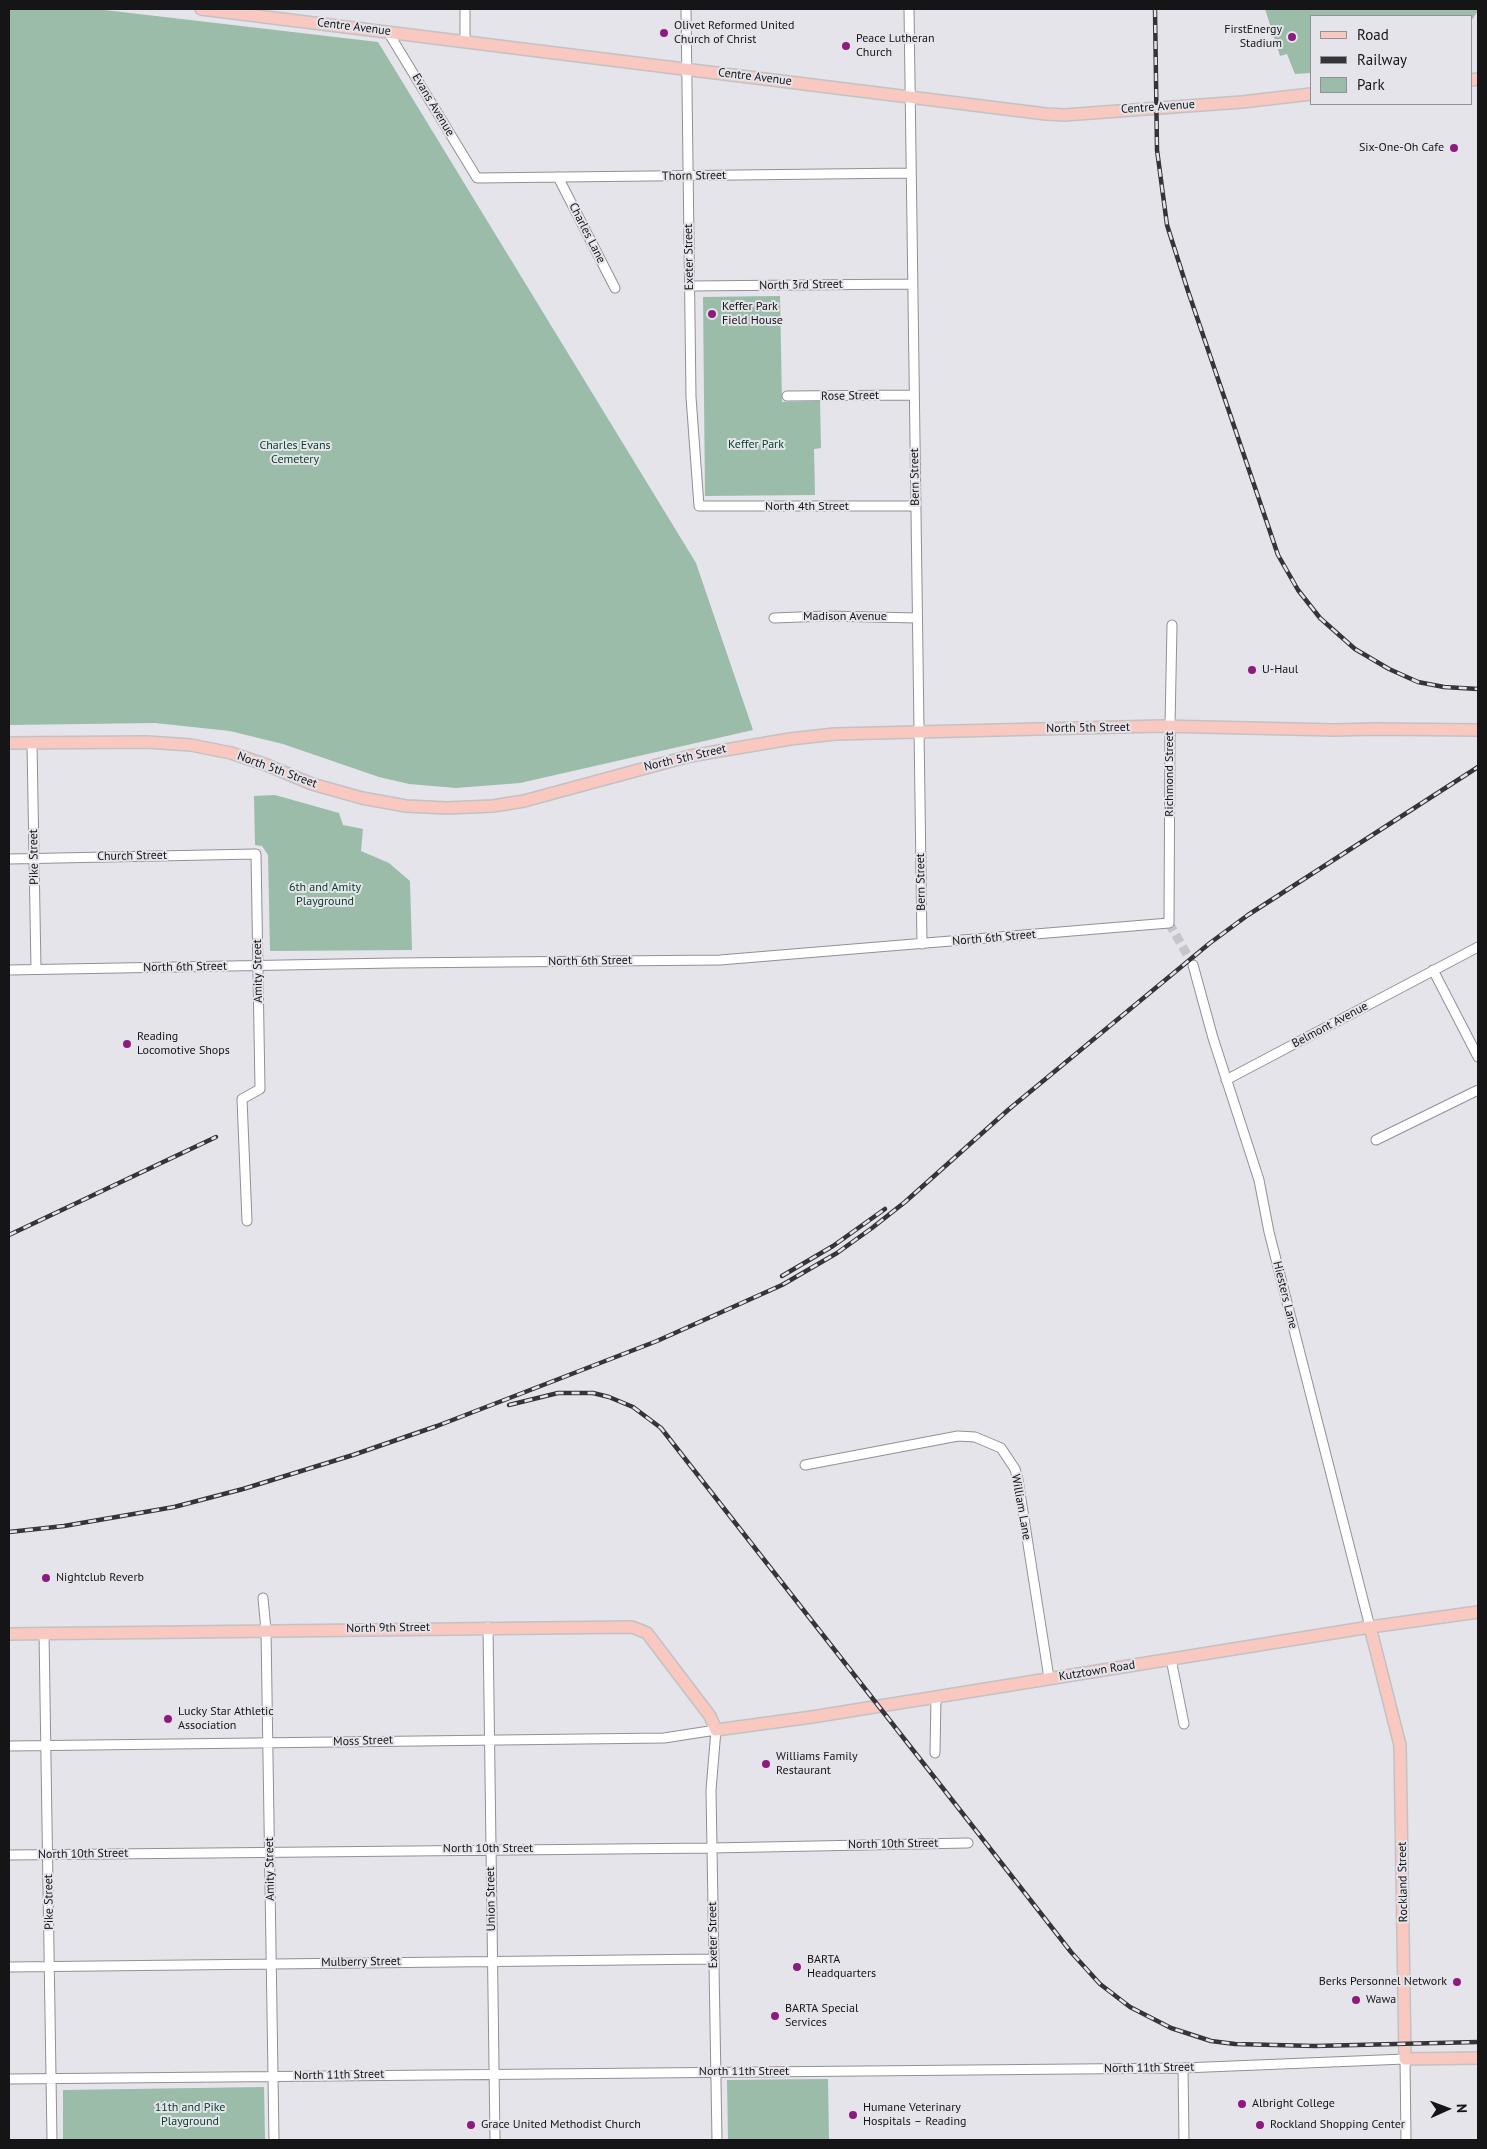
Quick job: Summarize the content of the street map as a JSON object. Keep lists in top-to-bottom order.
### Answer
{
  "streets": {
    "main road": [
      "Centre Avenue",
      "North 5th Street",
      "North 9th Street",
      "Kutztown Road",
      "Rockland Street",
      "North 11th Street"
    ],
    "street": [
      "Evans Avenue",
      "Thorn Street",
      "Charles Lane",
      "Exeter Street",
      "North 3rd Street",
      "Rose Street",
      "Bern Street",
      "North 4th Street",
      "Madison Avenue",
      "Richmond Street",
      "Church Street",
      "Pike Street",
      "North 6th Street",
      "Amity Street",
      "Belmont Avenue",
      "Hiesters Lane",
      "William Lane",
      "Moss Street",
      "North 10th Street",
      "Union Street",
      "Mulberry Street"
    ]
  },
  "crossings": [
    ["Centre Avenue", "Evans Avenue"],
    ["Centre Avenue", "Exeter Street"],
    ["Centre Avenue", "Bern Street"],
    ["Evans Avenue", "Thorn Street"],
    ["Thorn Street", "Charles Lane"],
    ["Thorn Street", "Exeter Street"],
    ["Thorn Street", "Bern Street"],
    ["Exeter Street", "North 3rd Street"],
    ["Exeter Street", "North 4th Street"],
    ["Exeter Street", "North 9th Street"],
    ["Exeter Street", "Kutztown Road"],
    ["Exeter Street", "Moss Street"],
    ["Exeter Street", "North 10th Street"],
    ["Exeter Street", "Mulberry Street"],
    ["Exeter Street", "North 11th Street"],
    ["North 3rd Street", "Bern Street"],
    ["Rose Street", "Bern Street"],
    ["Bern Street", "North 4th Street"],
    ["Bern Street", "Madison Avenue"],
    ["Bern Street", "North 5th Street"],
    ["Bern Street", "North 6th Street"],
    ["North 5th Street", "Richmond Street"],
    ["North 5th Street", "Pike Street"],
    ["Richmond Street", "North 6th Street"],
    ["Church Street", "Pike Street"],
    ["Church Street", "Amity Street"],
    ["Pike Street", "North 6th Street"],
    ["Pike Street", "North 9th Street"],
    ["Pike Street", "Moss Street"],
    ["Pike Street", "North 10th Street"],
    ["Pike Street", "Mulberry Street"],
    ["Pike Street", "North 11th Street"],
    ["North 6th Street", "Amity Street"],
    ["Amity Street", "North 9th Street"],
    ["Amity Street", "Moss Street"],
    ["Amity Street", "North 10th Street"],
    ["Amity Street", "Mulberry Street"],
    ["Amity Street", "North 11th Street"],
    ["Belmont Avenue", "Hiesters Lane"],
    ["Hiesters Lane", "Kutztown Road"],
    ["Hiesters Lane", "Rockland Street"],
    ["William Lane", "Kutztown Road"],
    ["North 9th Street", "Kutztown Road"],
    ["North 9th Street", "Moss Street"],
    ["North 9th Street", "Union Street"],
    ["Kutztown Road", "Moss Street"],
    ["Kutztown Road", "Rockland Street"],
    ["Moss Street", "Union Street"],
    ["North 10th Street", "Union Street"],
    ["Rockland Street", "North 11th Street"],
    ["Union Street", "Mulberry Street"],
    ["Union Street", "North 11th Street"]
  ],
  "parks": [
    "Keffer Park",
    "Charles Evans Cemetery",
    "6th and Amity Playground",
    "11th and Pike Playground"
  ],
  "places": [
    "Olivet Reformed United Church of Christ",
    "FirstEnergy Stadium",
    "Peace Lutheran Church",
    "Six-One-Oh Cafe",
    "Keffer Park Field House",
    "U-Haul",
    "Reading Locomotive Shops",
    "Nightclub Reverb",
    "Lucky Star Athletic Association",
    "Williams Family Restaurant",
    "BARTA Headquarters",
    "Berks Personnel Network",
    "Wawa",
    "BARTA Special Services",
    "Albright College",
    "Humane Veterinary Hospitals – Reading",
    "Grace United Methodist Church",
    "Rockland Shopping Center"
  ],
  "legend": ["Road", "Railway", "Park"],
  "north": "right"
}
